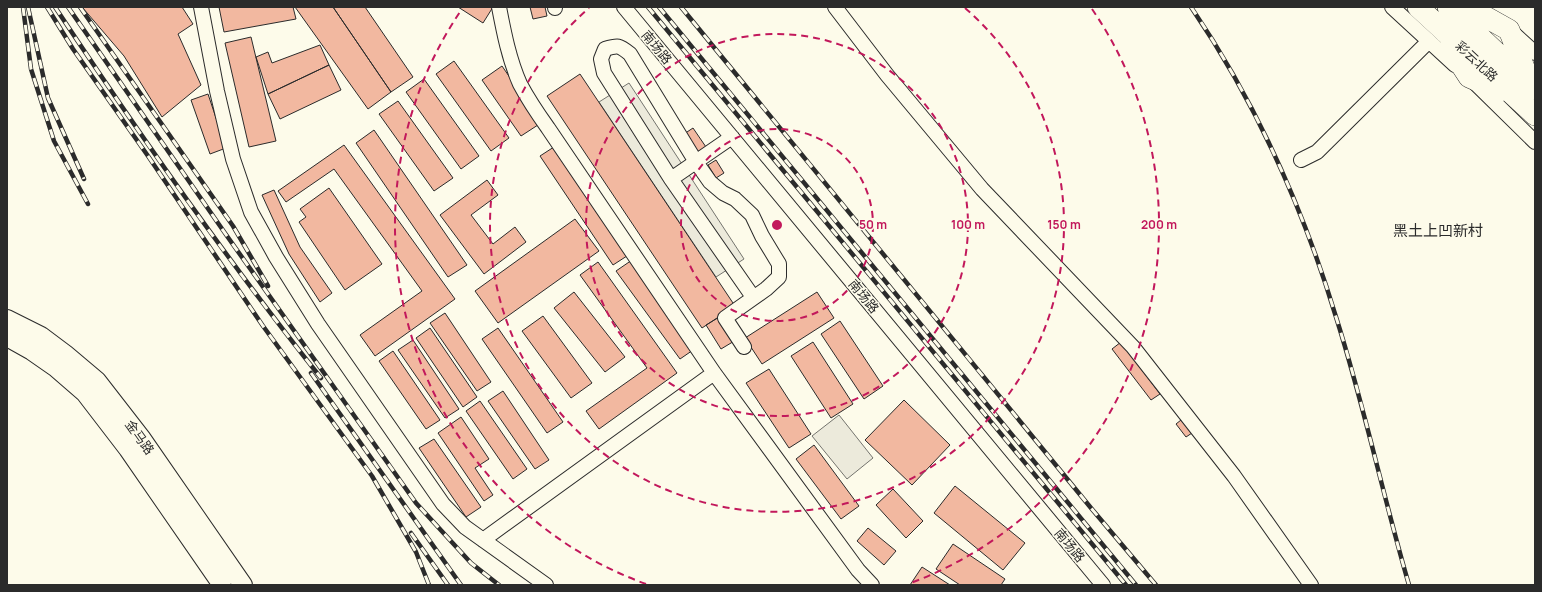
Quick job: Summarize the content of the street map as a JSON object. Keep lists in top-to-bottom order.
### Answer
{
  "streets": {
    "highway": ["彩云北路"],
    "main road": ["金马路"],
    "street": ["南场路"]
  },
  "districts": ["黑土上凹新村"],
  "rings": [
    "50 m",
    "100 m",
    "150 m",
    "200 m"
  ]
}
